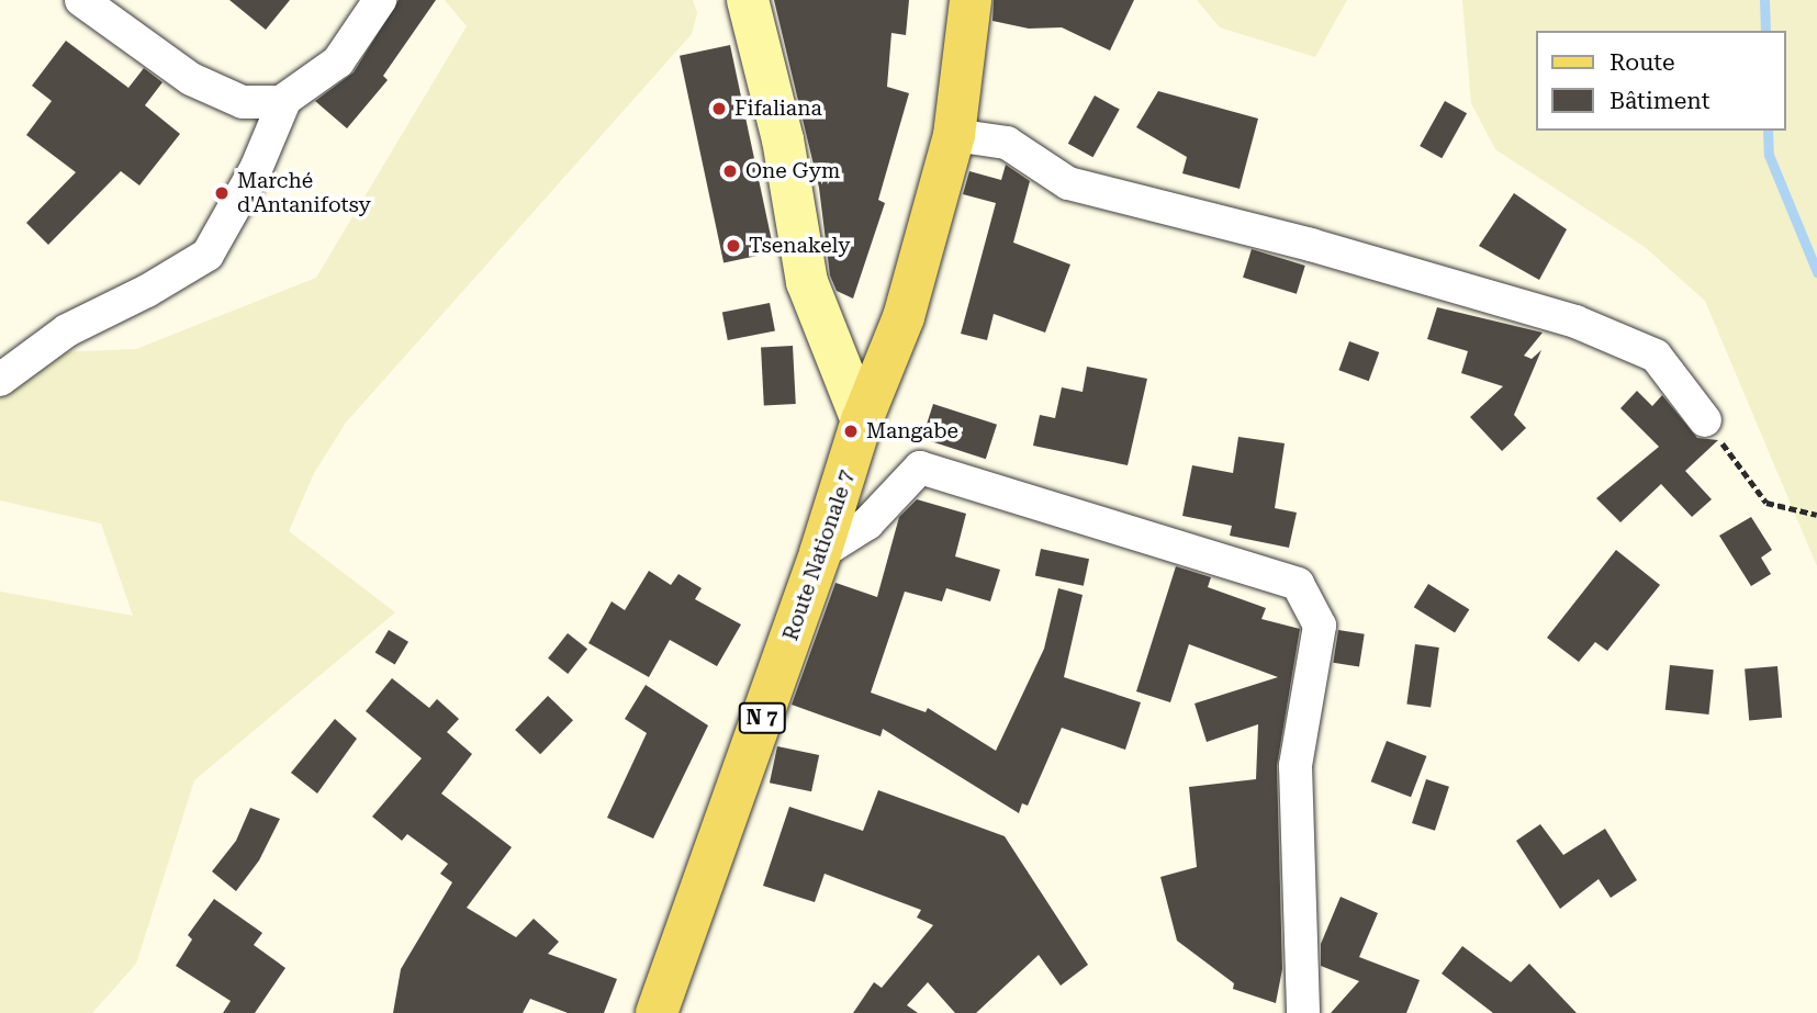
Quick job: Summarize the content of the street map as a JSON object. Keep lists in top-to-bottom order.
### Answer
{
  "streets": {
    "main road": ["Route Nationale 7", "N 7"]
  },
  "places": [
    "Fifaliana",
    "One Gym",
    "Marché d'Antanifotsy",
    "Tsenakely",
    "Mangabe"
  ],
  "legend": ["Route", "Bâtiment"]
}
